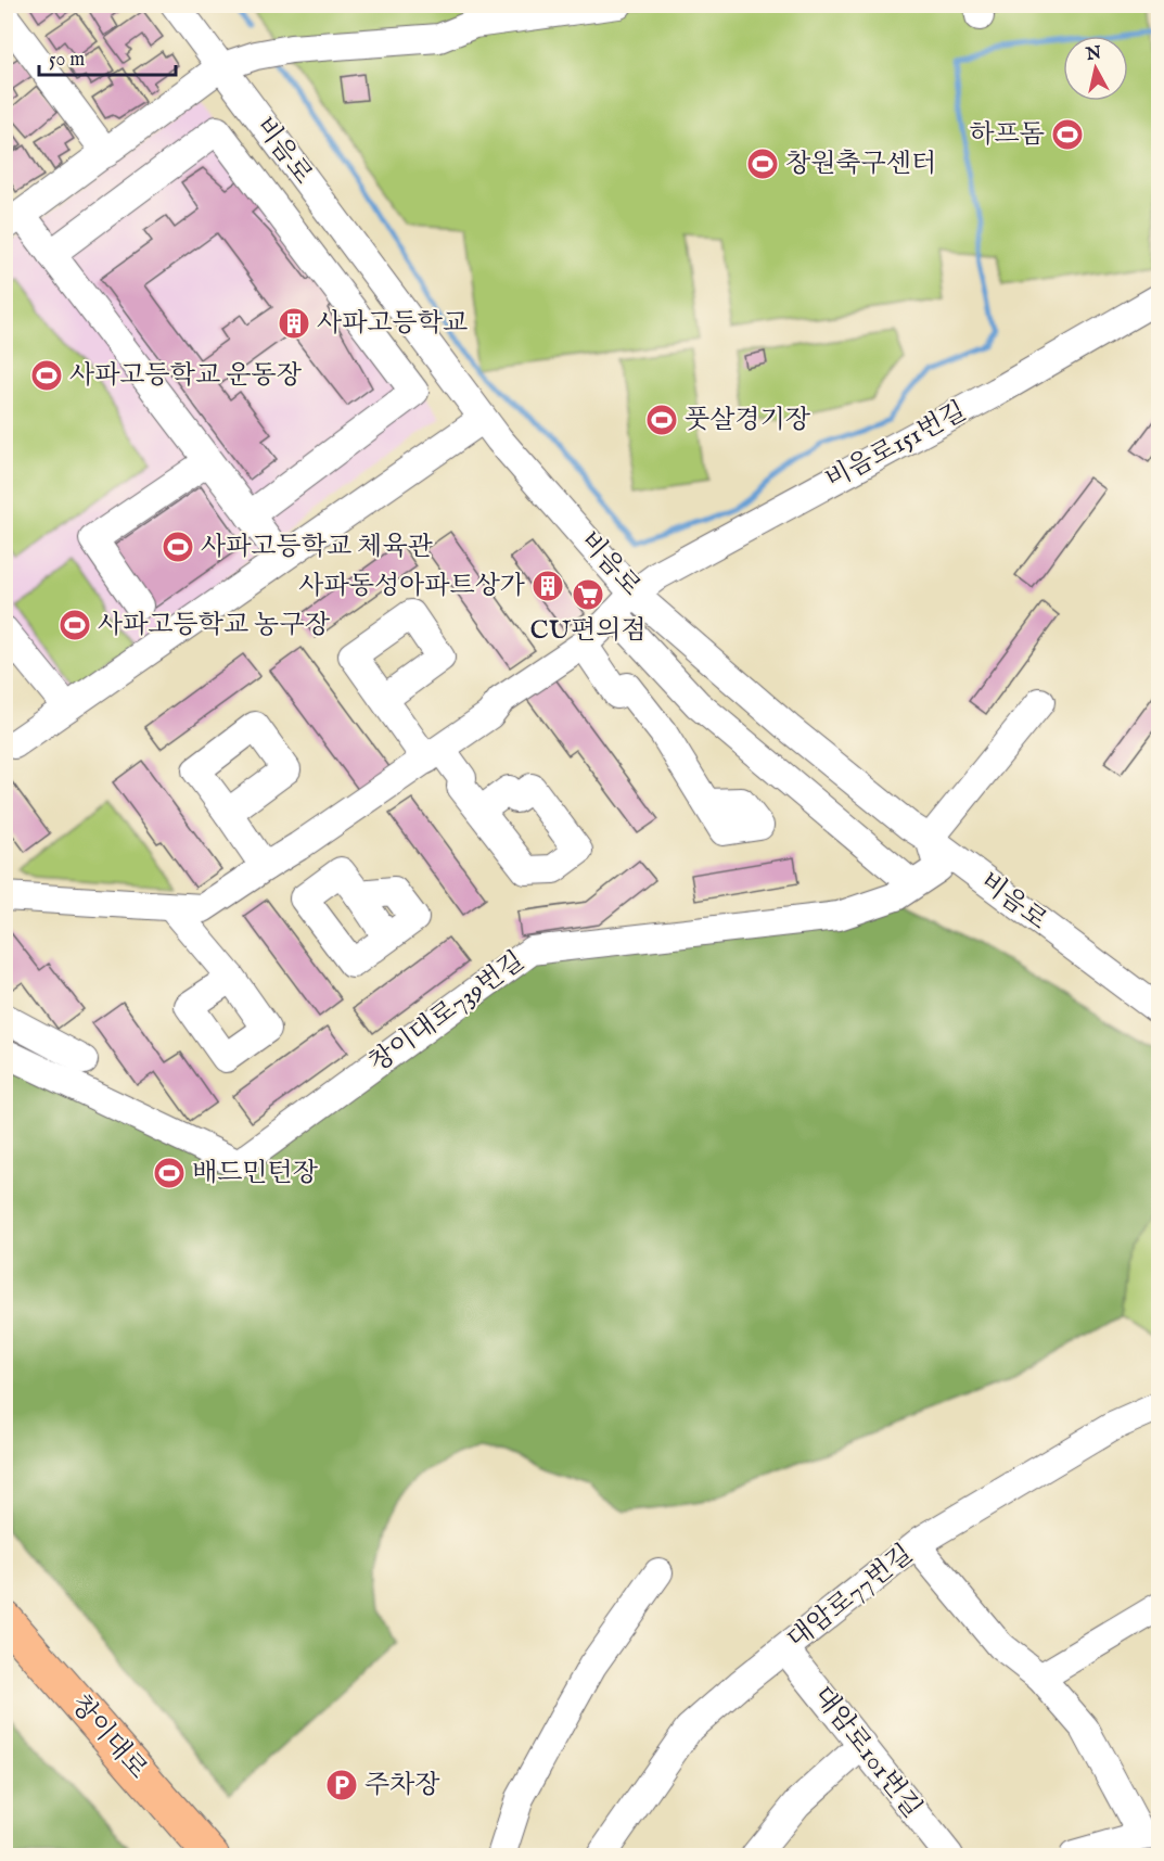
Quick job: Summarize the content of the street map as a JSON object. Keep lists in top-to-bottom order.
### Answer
{
  "streets": {
    "main road": ["창이대로"],
    "street": [
      "비음로",
      "비음로151번길",
      "창이대로739번길",
      "대암로77번길",
      "대암로101번길"
    ]
  },
  "crossings": [
    ["비음로", "비음로151번길"],
    ["비음로", "창이대로739번길"],
    ["대암로77번길", "대암로101번길"]
  ],
  "places": {
    "sports": [
      "하프돔",
      "창원축구센터",
      "사파고등학교 운동장",
      "풋살경기장",
      "사파고등학교 체육관",
      "사파고등학교 농구장",
      "배드민턴장"
    ],
    "building": ["사파고등학교", "사파동성아파트상가"],
    "supermarket": ["CU편의점"],
    "parking": ["주차장"]
  },
  "scale_bar": "50 m",
  "north": "top"
}
